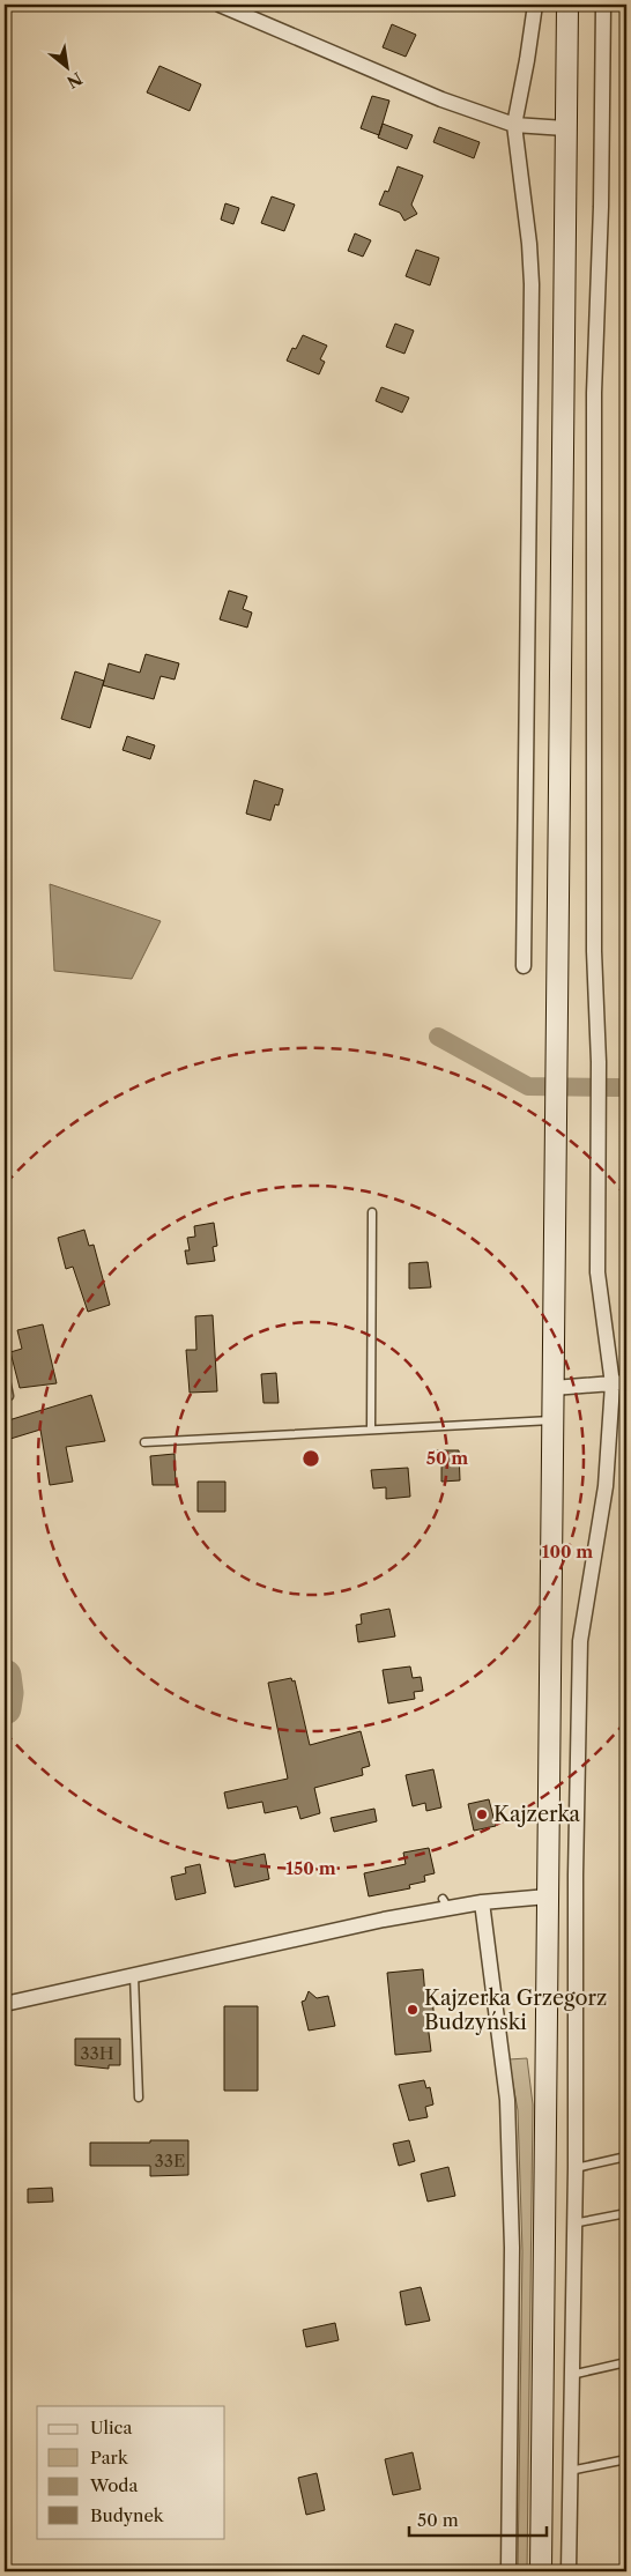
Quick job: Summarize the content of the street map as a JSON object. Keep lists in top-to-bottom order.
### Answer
{
  "places": ["Kajzerka", "Kajzerka Grzegorz Budzyński"],
  "house_numbers": ["33H", "33E"],
  "legend": [
    "Ulica",
    "Park",
    "Woda",
    "Budynek"
  ],
  "scale_bar": "50 m",
  "north": "bottom right",
  "rings": ["50 m", "100 m", "150 m"]
}
